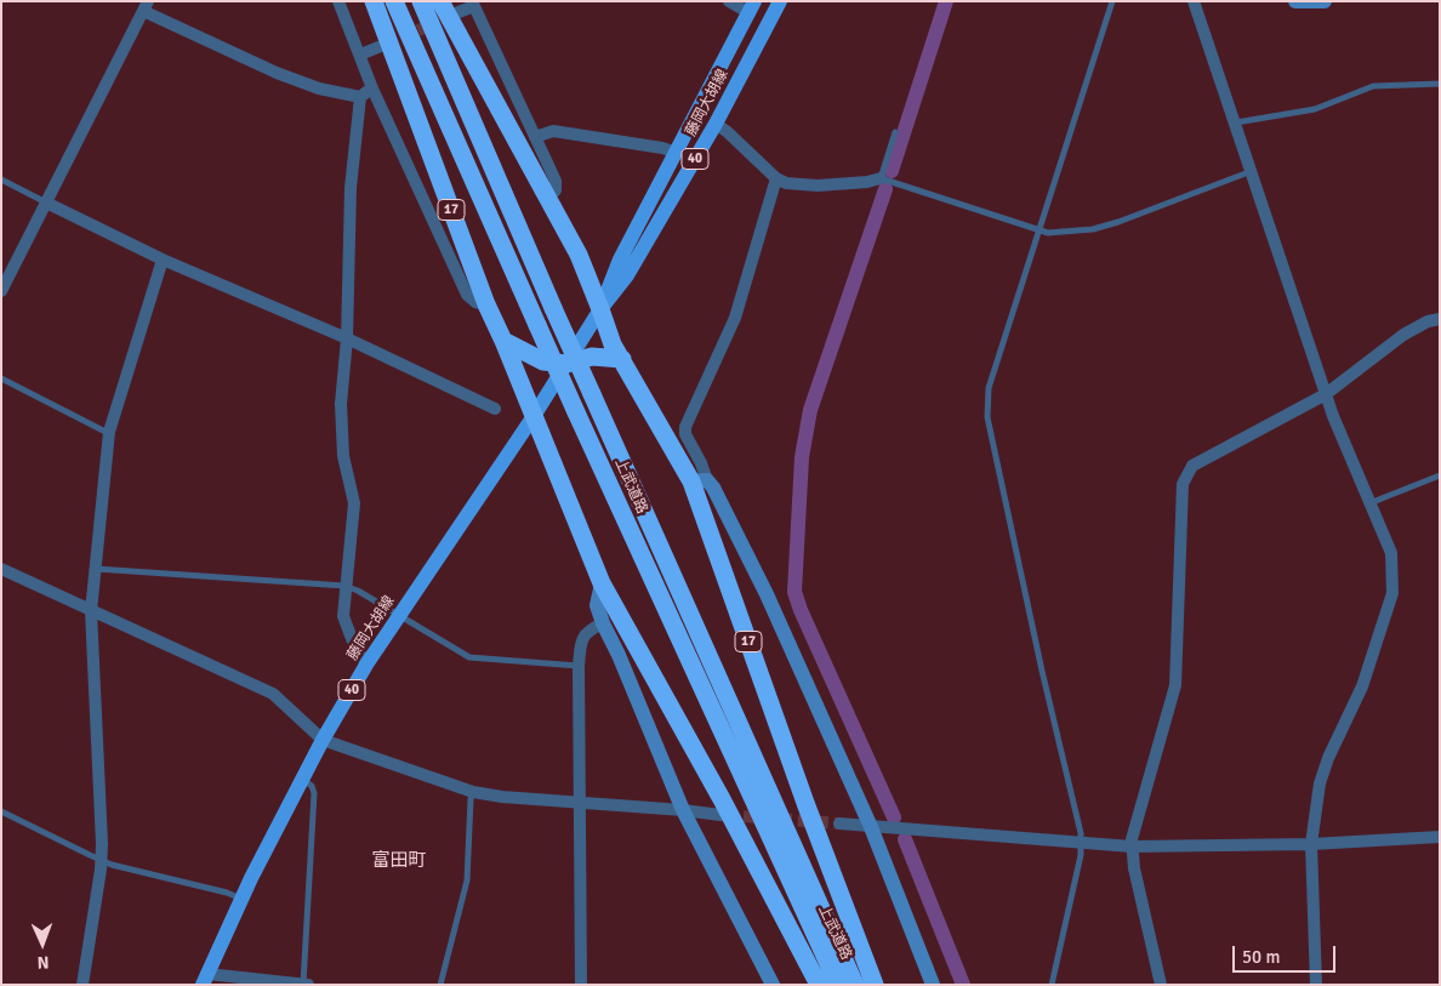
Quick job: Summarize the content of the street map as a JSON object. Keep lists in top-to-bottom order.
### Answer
{
  "streets": {
    "highway": ["17", "上武道路"],
    "main road": ["藤岡大胡線", "40"]
  },
  "crossings": [
    ["藤岡大胡線", "17"]
  ],
  "districts": ["富田町"],
  "scale_bar": "50 m",
  "north": "bottom"
}
